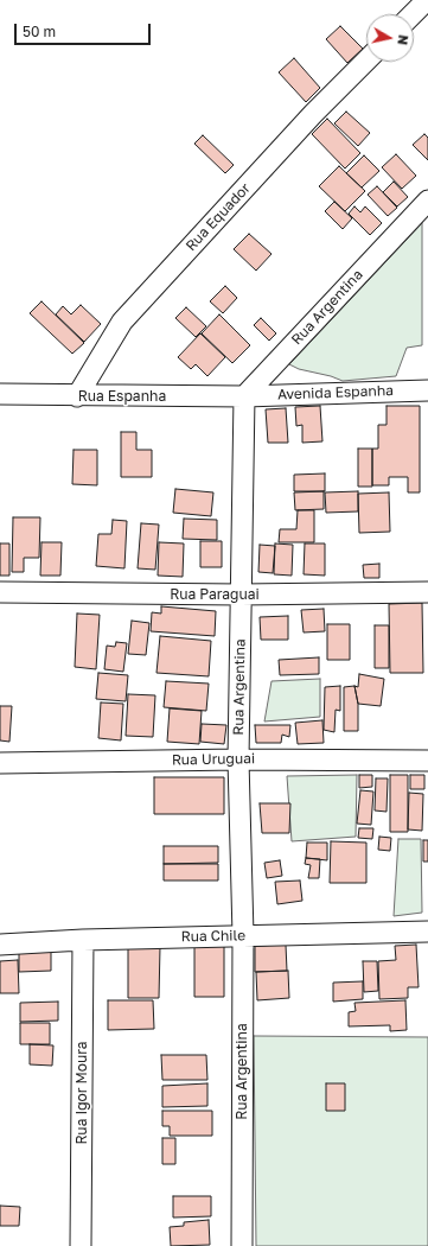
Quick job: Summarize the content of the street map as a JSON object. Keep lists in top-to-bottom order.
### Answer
{
  "streets": {
    "street": [
      "Rua Equador",
      "Rua Argentina",
      "Avenida Espanha",
      "Rua Espanha",
      "Rua Paraguai",
      "Rua Uruguai",
      "Rua Chile",
      "Rua Igor Moura"
    ]
  },
  "crossings": [
    ["Rua Equador", "Rua Espanha"],
    ["Rua Argentina", "Avenida Espanha"],
    ["Rua Argentina", "Rua Espanha"],
    ["Rua Argentina", "Rua Paraguai"],
    ["Rua Argentina", "Rua Uruguai"],
    ["Rua Argentina", "Rua Chile"],
    ["Avenida Espanha", "Rua Espanha"],
    ["Rua Chile", "Rua Igor Moura"]
  ],
  "scale_bar": "50 m",
  "north": "right"
}
